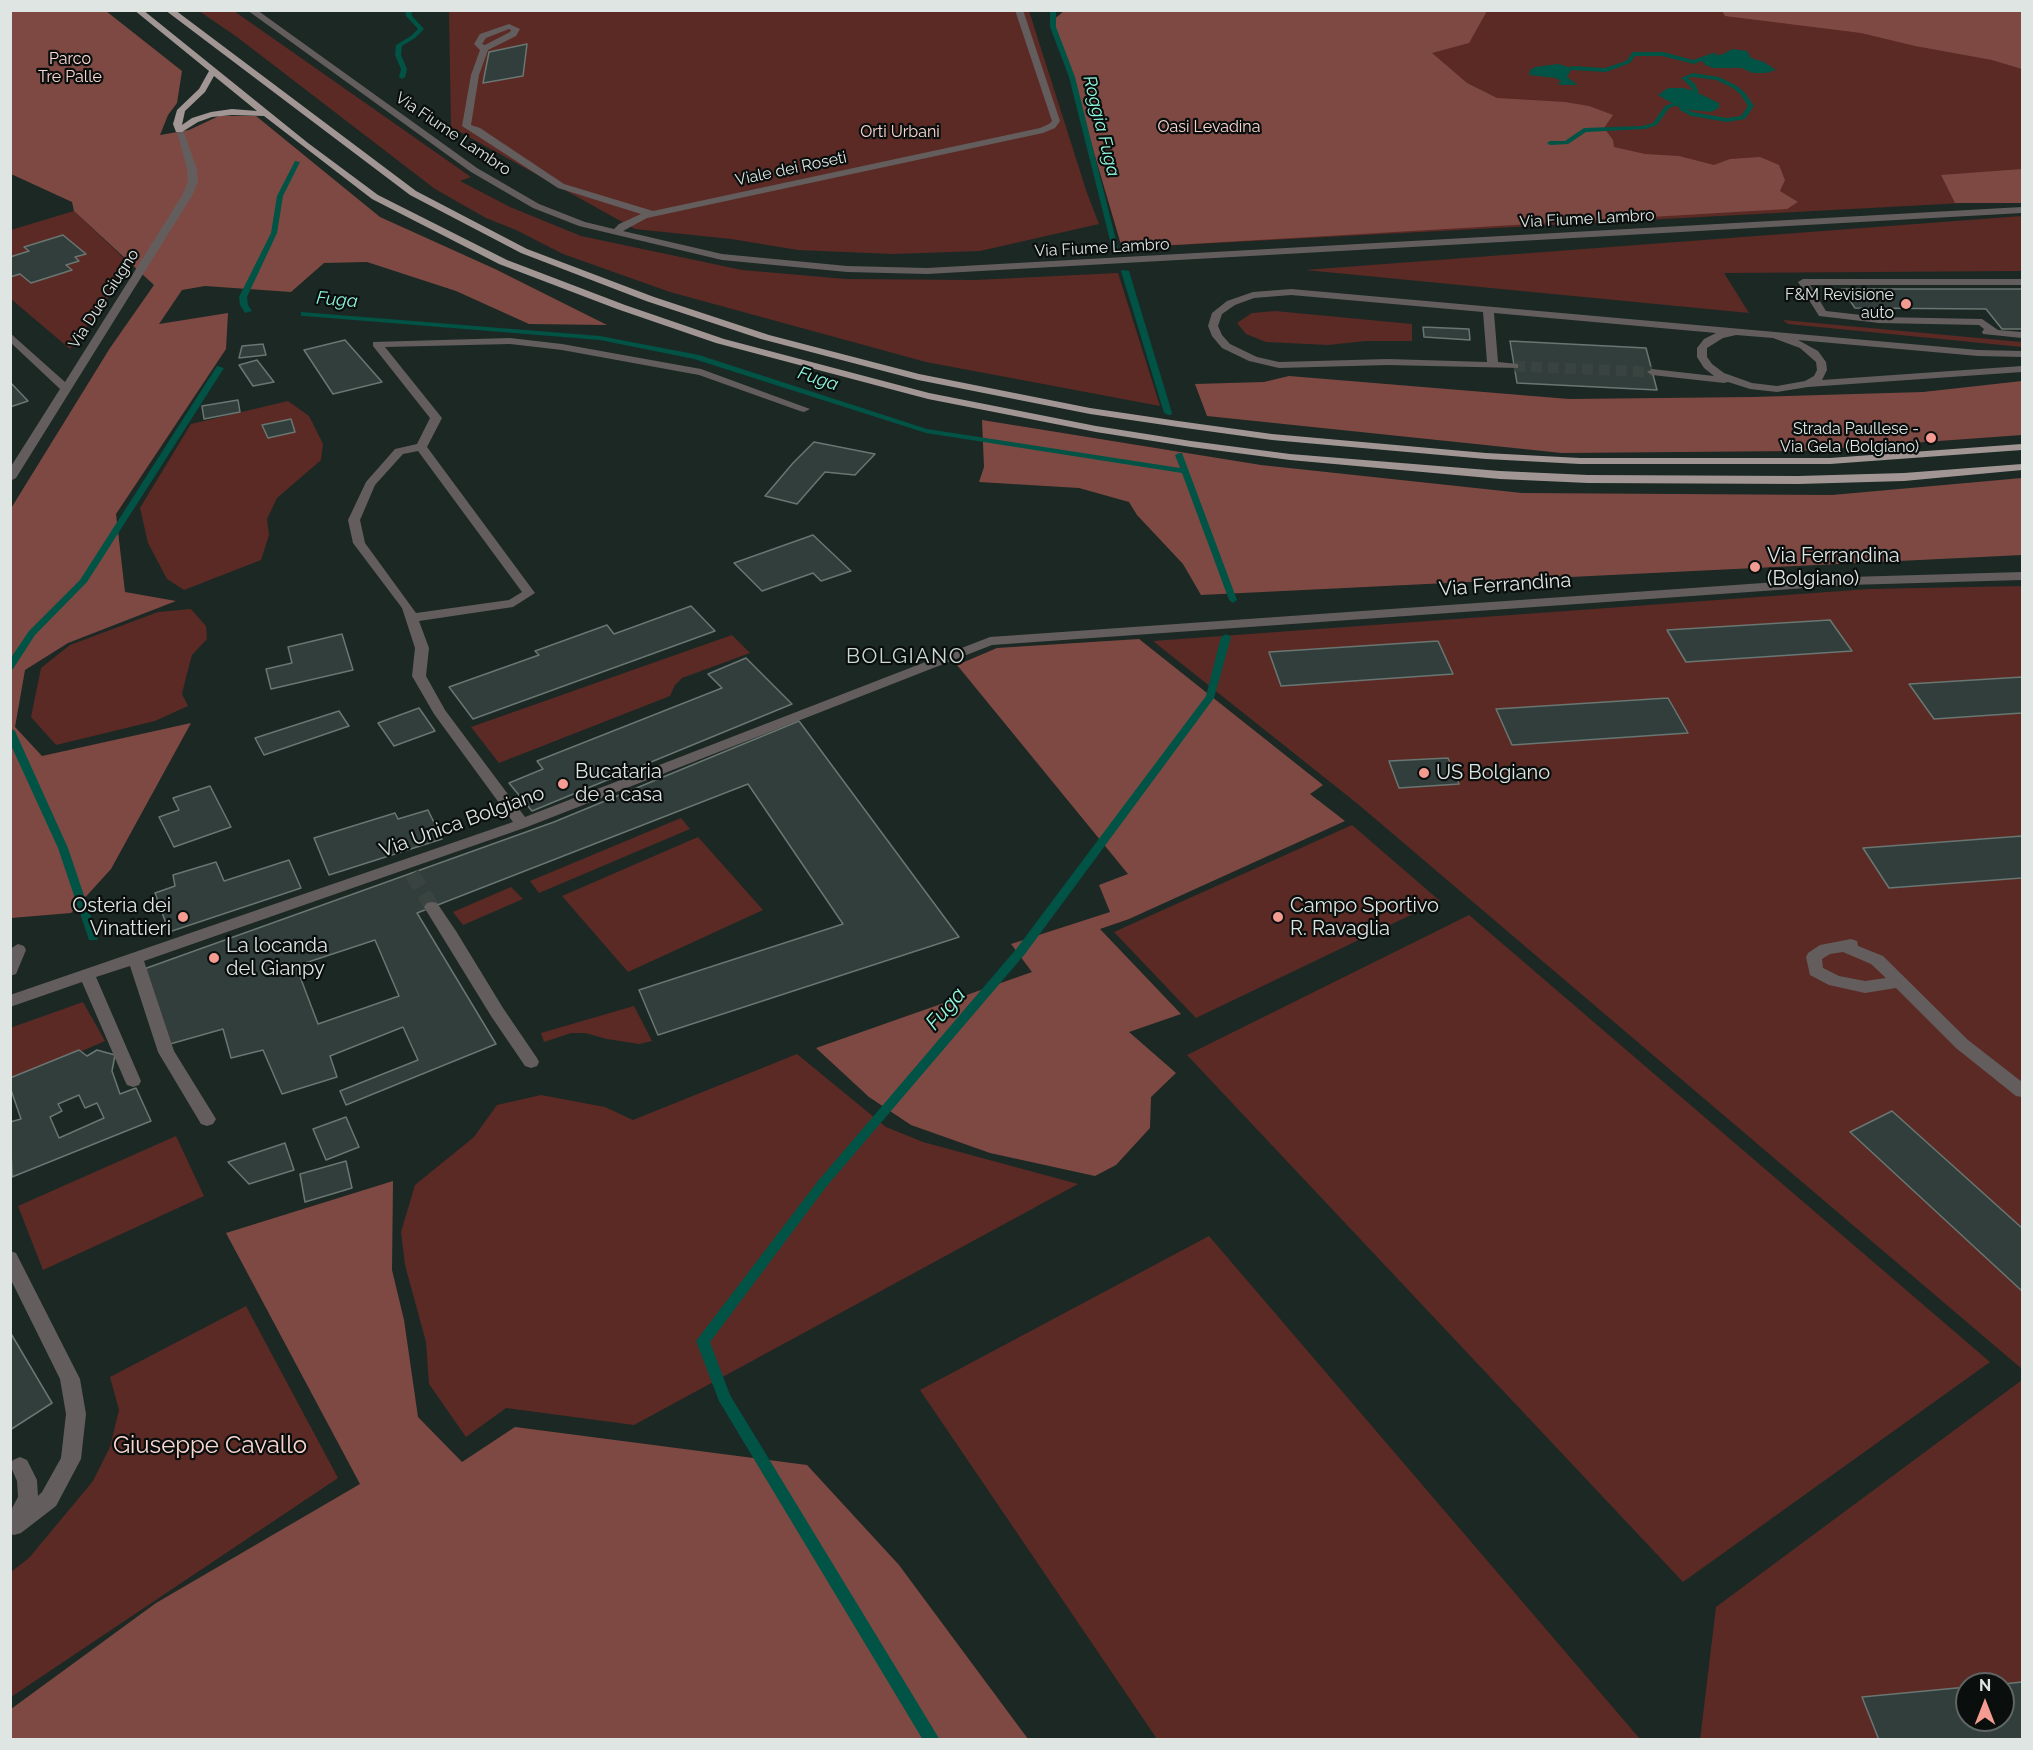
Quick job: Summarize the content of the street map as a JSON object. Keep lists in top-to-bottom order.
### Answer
{
  "streets": {
    "street": [
      "Via Fiume Lambro",
      "Viale dei Roseti",
      "Via Due Giugno",
      "Via Ferrandina",
      "Via Unica Bolgiano"
    ]
  },
  "crossings": [
    ["Via Fiume Lambro", "Viale dei Roseti"],
    ["Via Ferrandina", "Via Unica Bolgiano"]
  ],
  "districts": ["BOLGIANO"],
  "water": ["Roggia Fuga", "Fuga"],
  "parks": [
    "Parco Tre Palle",
    "Oasi Levadina",
    "Orti Urbani",
    "Giuseppe Cavallo"
  ],
  "places": [
    "F&M Revisione auto",
    "Strada Paullese - Via Gela (Bolgiano)",
    "Via Ferrandina (Bolgiano)",
    "US Bolgiano",
    "Bucataria de a casa",
    "Osteria dei Vinattieri",
    "Campo Sportivo R. Ravaglia",
    "La locanda del Gianpy"
  ],
  "north": "top"
}
